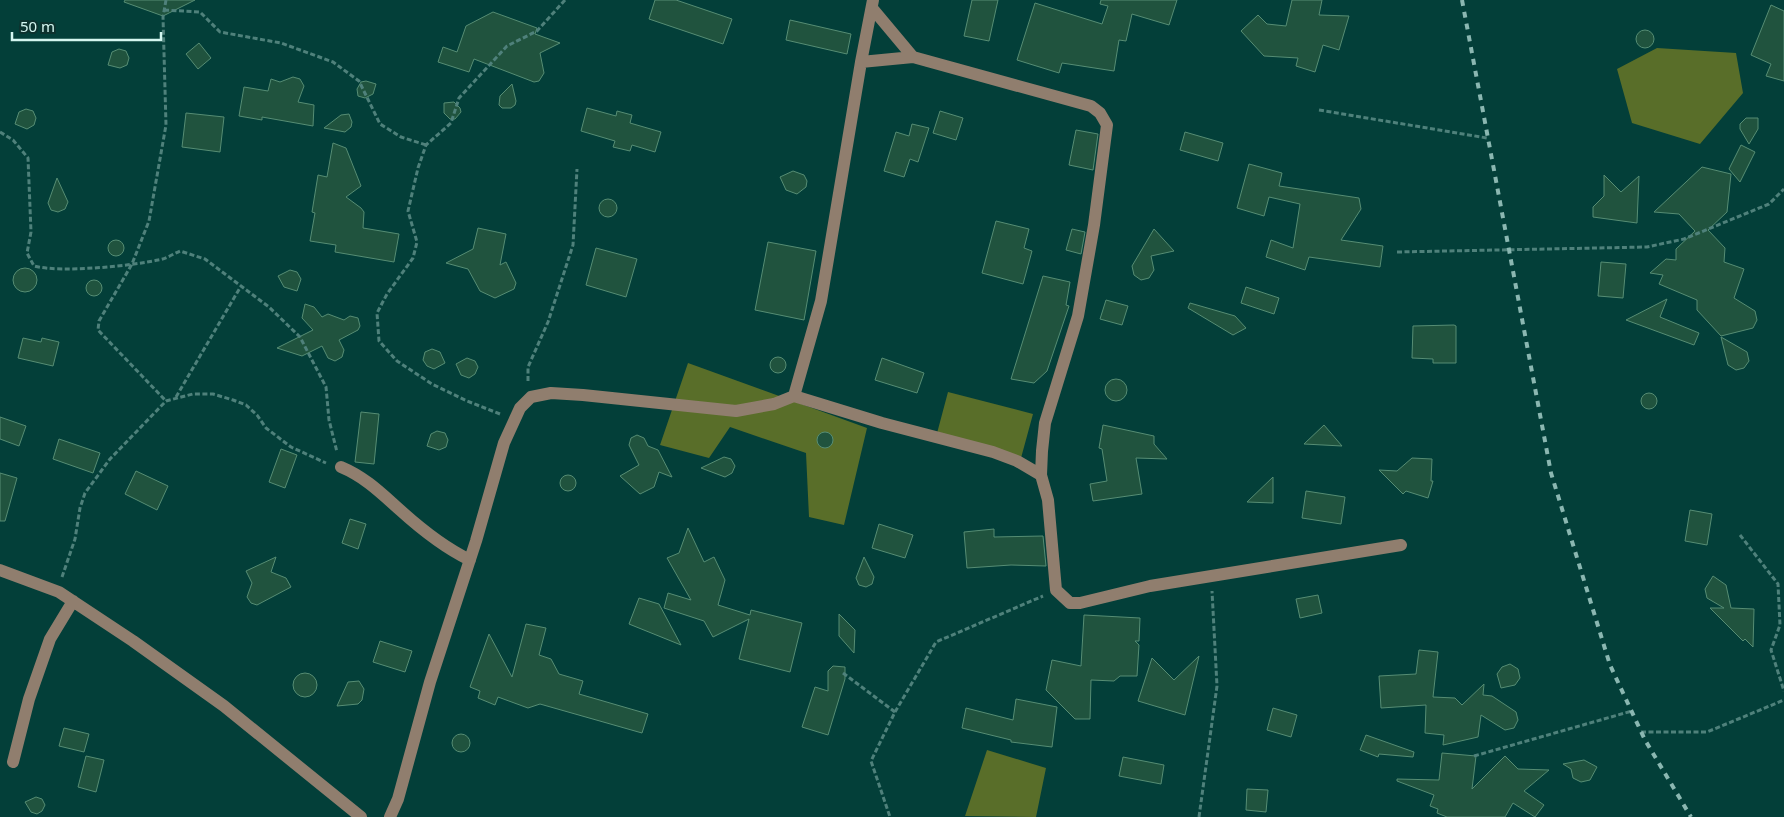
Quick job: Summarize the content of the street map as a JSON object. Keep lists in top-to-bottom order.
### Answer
{
  "scale_bar": "50 m"
}
